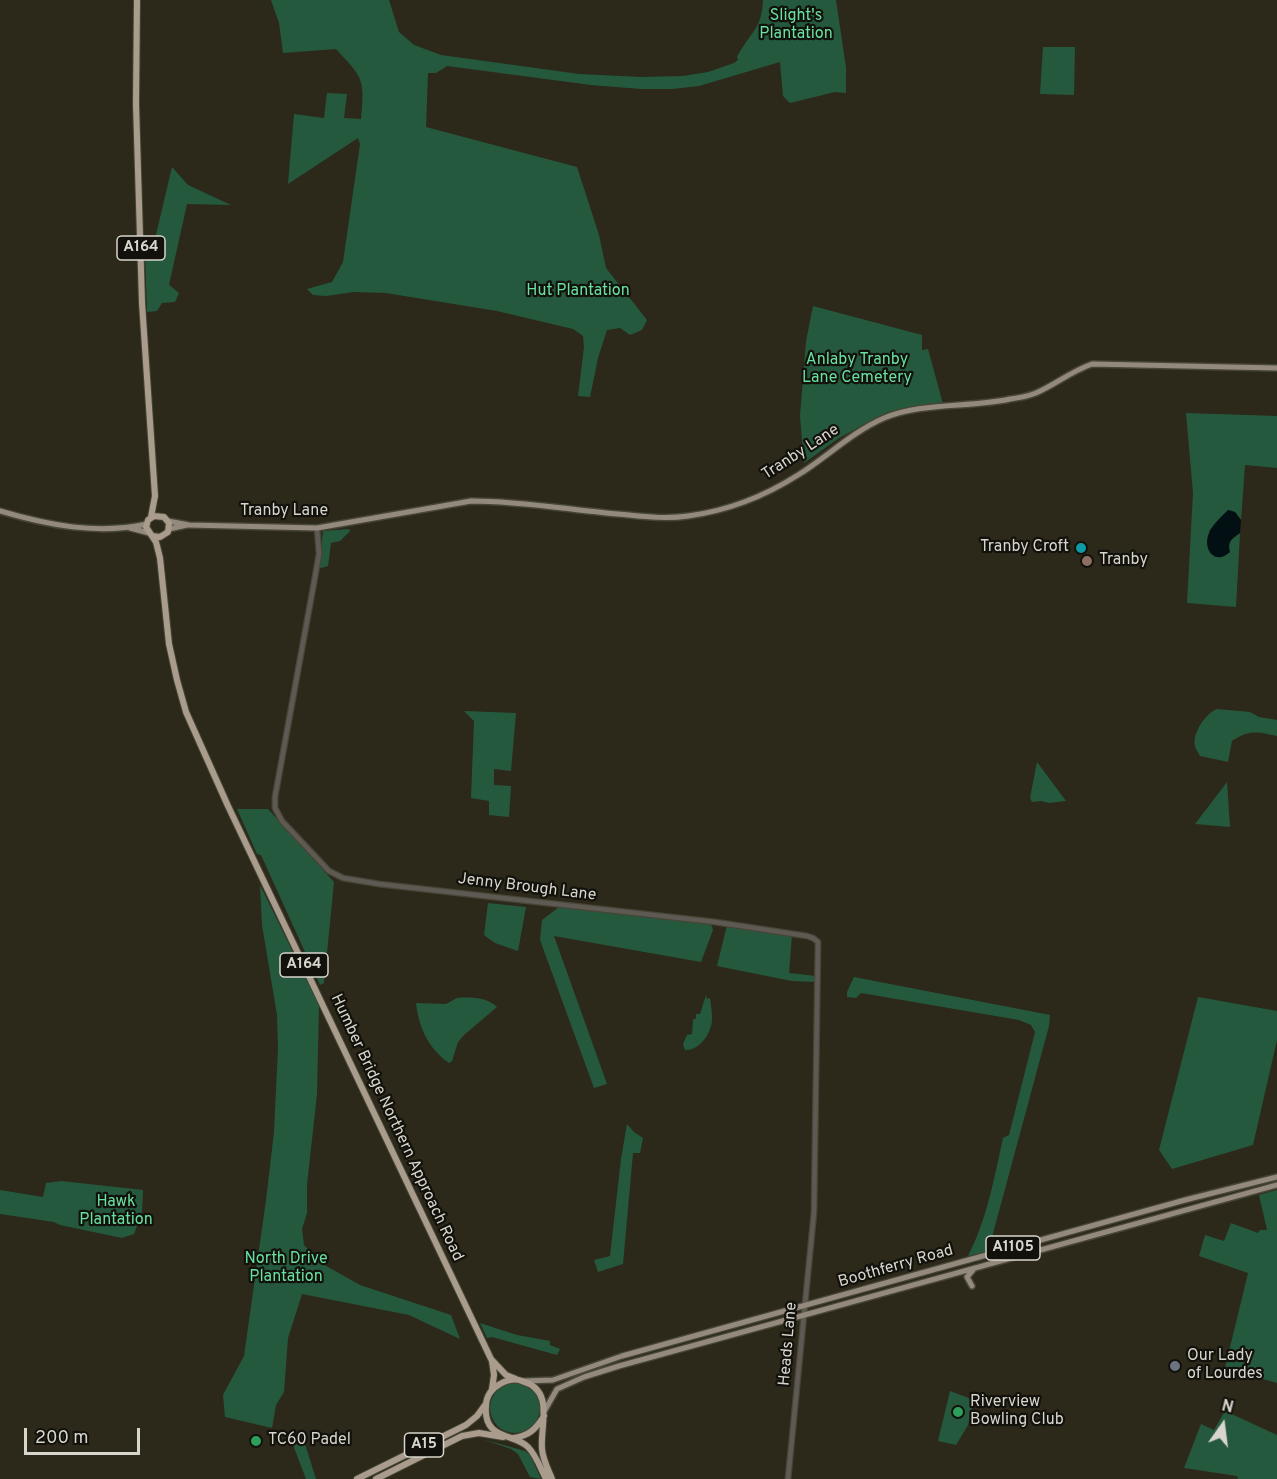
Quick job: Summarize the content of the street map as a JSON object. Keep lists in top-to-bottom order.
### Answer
{
  "streets": {
    "highway": ["A164", "Humber Bridge Northern Approach Road", "A15"],
    "main road": ["Tranby Lane", "A1105", "Boothferry Road"],
    "street": ["Jenny Brough Lane", "Heads Lane"]
  },
  "crossings": [
    ["A164", "Tranby Lane"],
    ["A164", "Humber Bridge Northern Approach Road"],
    ["A164", "Boothferry Road"],
    ["A164", "A15"],
    ["Tranby Lane", "Jenny Brough Lane"],
    ["Tranby Lane", "Humber Bridge Northern Approach Road"],
    ["Jenny Brough Lane", "Heads Lane"],
    ["Boothferry Road", "Heads Lane"],
    ["Boothferry Road", "A15"]
  ],
  "parks": [
    "Slight's Plantation",
    "Hut Plantation",
    "Anlaby Tranby Lane Cemetery",
    "Hawk Plantation",
    "North Drive Plantation"
  ],
  "places": [
    "Tranby Croft",
    "Tranby",
    "Our Lady of Lourdes",
    "Riverview Bowling Club",
    "TC60 Padel"
  ],
  "scale_bar": "200 m",
  "north": "top"
}
